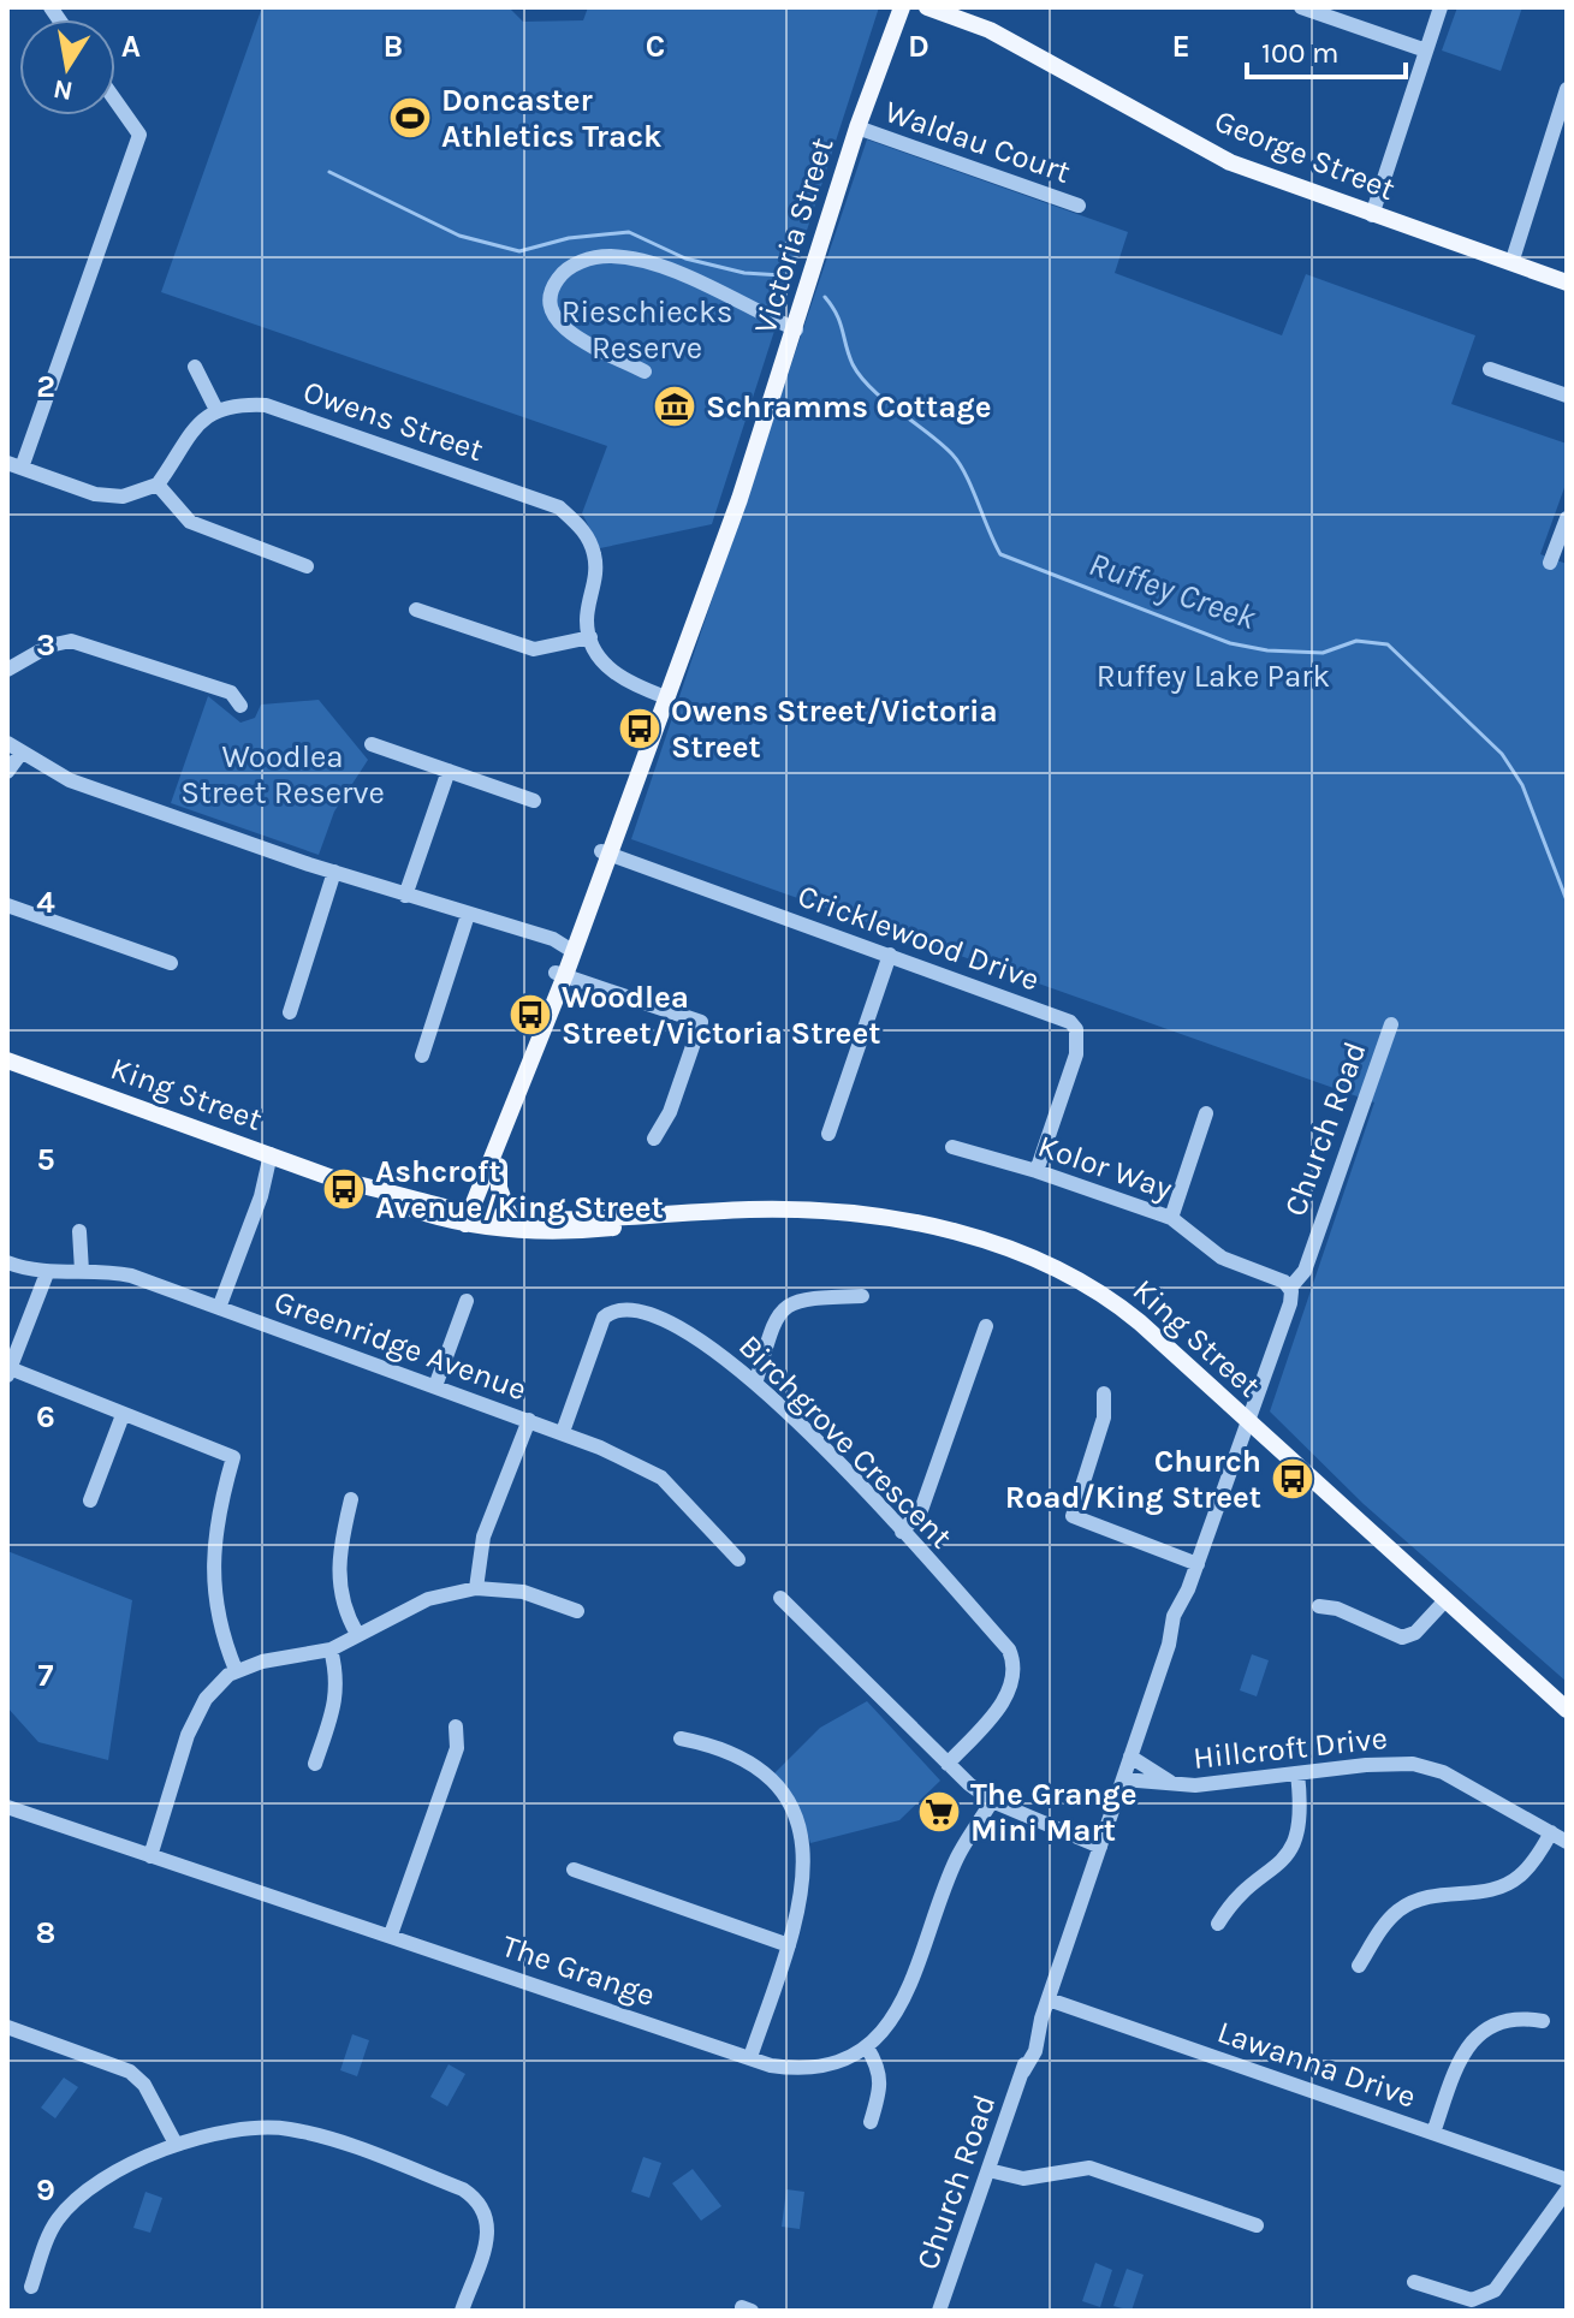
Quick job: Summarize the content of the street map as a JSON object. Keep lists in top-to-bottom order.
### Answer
{
  "streets": {
    "main road": ["George Street", "Victoria Street", "King Street"],
    "street": [
      "Waldau Court",
      "Owens Street",
      "Cricklewood Drive",
      "Church Road",
      "Kolor Way",
      "Greenridge Avenue",
      "Birchgrove Crescent",
      "Hillcroft Drive",
      "The Grange",
      "Lawanna Drive"
    ]
  },
  "crossings": [
    ["Waldau Court", "Victoria Street"],
    ["Victoria Street", "Cricklewood Drive"],
    ["Victoria Street", "King Street"],
    ["Cricklewood Drive", "Kolor Way"],
    ["King Street", "Church Road"],
    ["Church Road", "Kolor Way"],
    ["Church Road", "Hillcroft Drive"],
    ["Church Road", "Lawanna Drive"],
    ["Greenridge Avenue", "Birchgrove Crescent"]
  ],
  "water": ["Ruffey Creek"],
  "parks": ["Rieschiecks Reserve", "Ruffey Lake Park", "Woodlea Street Reserve"],
  "places": {
    "sports": ["Doncaster Athletics Track"],
    "museum": ["Schramms Cottage"],
    "bus stop": [
      "Owens Street/Victoria Street",
      "Woodlea Street/Victoria Street",
      "Ashcroft Avenue/King Street",
      "Church Road/King Street"
    ],
    "supermarket": ["The Grange Mini Mart"]
  },
  "scale_bar": "100 m",
  "north": "bottom",
  "grid": {
    "columns": [
      "A",
      "B",
      "C",
      "D",
      "E"
    ],
    "rows": [
      "2",
      "3",
      "4",
      "5",
      "6",
      "7",
      "8",
      "9"
    ]
  }
}
